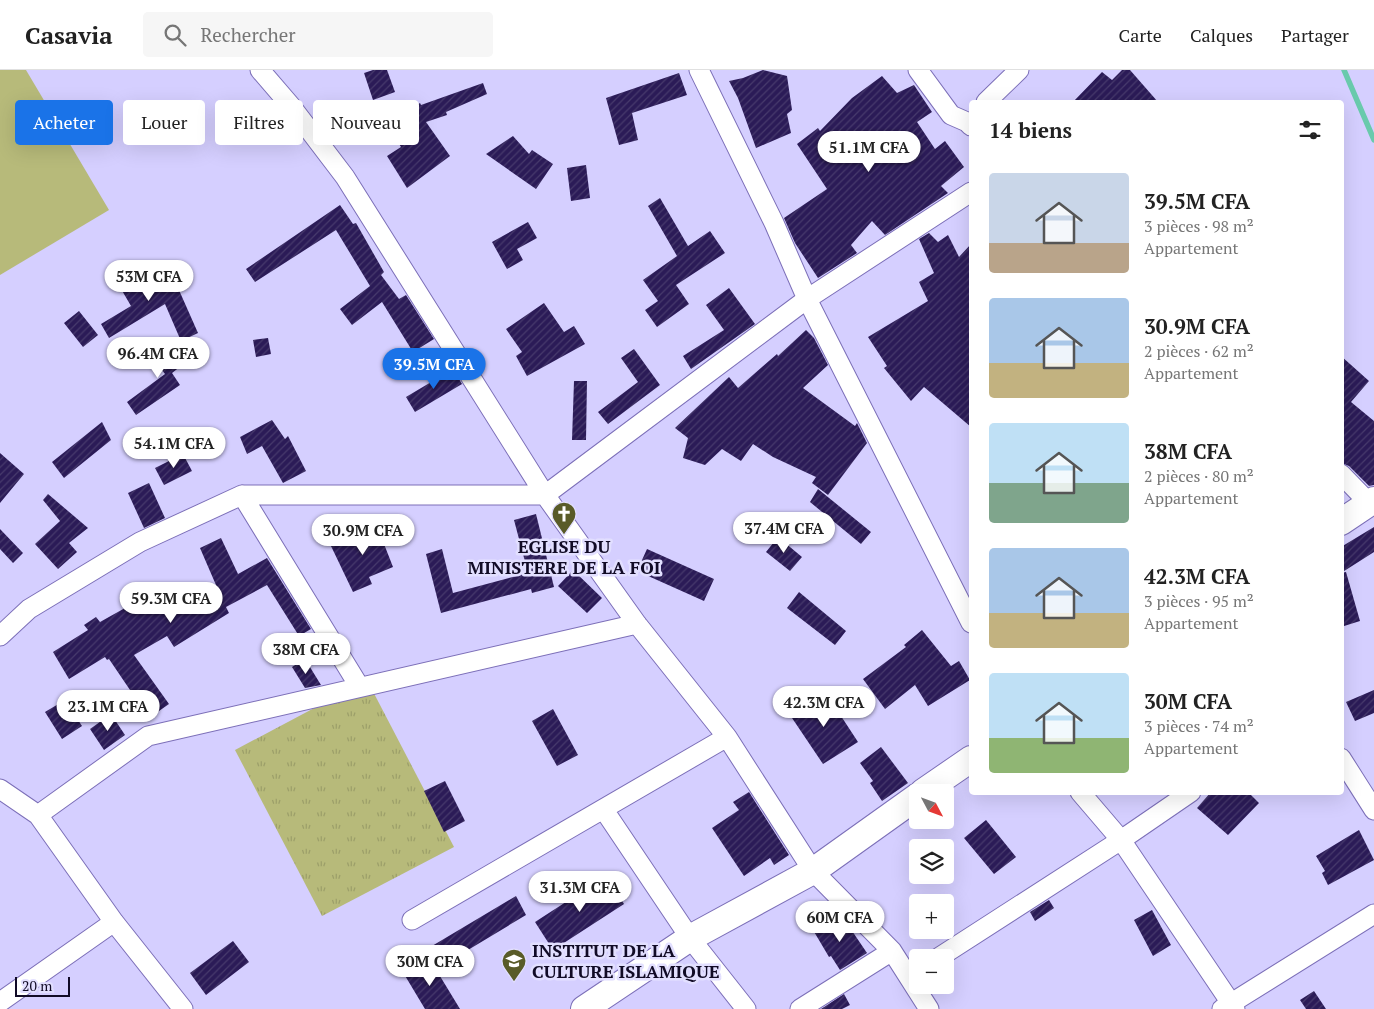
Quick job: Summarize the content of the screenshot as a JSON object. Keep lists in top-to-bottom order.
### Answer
{
  "places": {
    "church": ["EGLISE DU MINISTERE DE LA FOI"],
    "school or university": ["INSTITUT DE LA CULTURE ISLAMIQUE"]
  },
  "scale_bar": "20 m",
  "north": "bottom right",
  "page": {
    "header": "Casavia",
    "search": "Rechercher",
    "nav": ["Carte", "Calques", "Partager"],
    "chip": [
      "Acheter",
      "Louer",
      "Filtres",
      "Nouveau"
    ],
    "heading": "14 biens",
    "price": [
      "51.1M CFA",
      "53M CFA",
      "96.4M CFA",
      "39.5M CFA",
      "54.1M CFA",
      "37.4M CFA",
      "30.9M CFA",
      "59.3M CFA",
      "38M CFA",
      "42.3M CFA",
      "23.1M CFA",
      "31.3M CFA",
      "60M CFA",
      "30M CFA"
    ],
    "list": [
      {
        "name": "39.5M CFA",
        "note": "3 pièces · 98 m² · Appartement"
      },
      {
        "name": "30.9M CFA",
        "note": "2 pièces · 62 m² · Appartement"
      },
      {
        "name": "38M CFA",
        "note": "2 pièces · 80 m² · Appartement"
      },
      {
        "name": "42.3M CFA",
        "note": "3 pièces · 95 m² · Appartement"
      },
      {
        "name": "30M CFA",
        "note": "3 pièces · 74 m² · Appartement"
      }
    ],
    "map_buttons": ["+", "−"],
    "scale": "20 m"
  }
}
